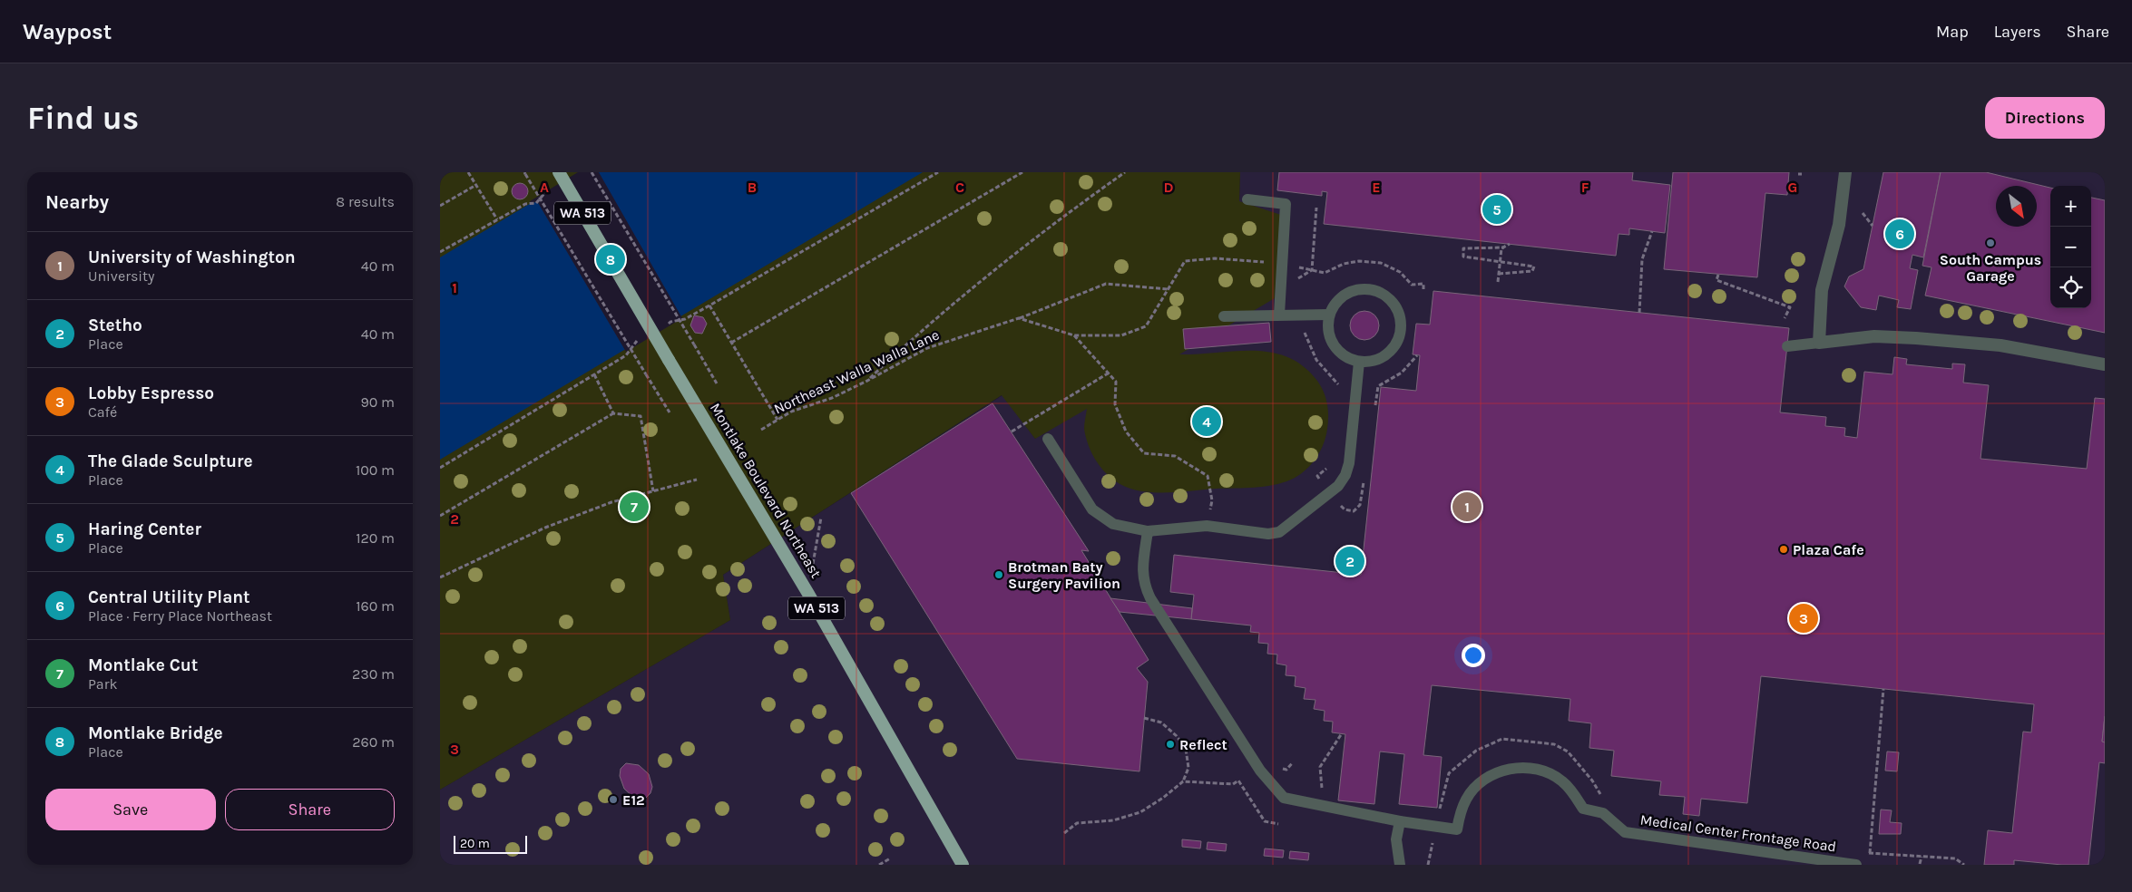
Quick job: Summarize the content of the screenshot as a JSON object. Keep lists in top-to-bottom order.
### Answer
{
  "streets": {
    "main road": ["WA 513", "Montlake Boulevard Northeast"],
    "lane": ["Medical Center Frontage Road"],
    "path": ["Northeast Walla Walla Lane"]
  },
  "places": [
    "South Campus Garage",
    "Plaza Cafe",
    "Brotman Baty Surgery Pavilion",
    "Reflect",
    "E12"
  ],
  "scale_bar": "20 m",
  "north": "bottom right",
  "page": {
    "header": "Waypost",
    "nav": ["Map", "Layers", "Share"],
    "buttons": [
      "Directions",
      ["Save", "Share"]
    ],
    "title": "Find us",
    "heading": ["Nearby", "8 results"],
    "map_buttons": ["+", "−"],
    "pins": [
      "5",
      "6",
      "8",
      "4",
      "1",
      "7",
      "2",
      "3"
    ],
    "list": [
      {
        "mark": "1",
        "name": "University of Washington",
        "note": "University",
        "value": "40 m"
      },
      {
        "mark": "2",
        "name": "Stetho",
        "note": "Place",
        "value": "40 m"
      },
      {
        "mark": "3",
        "name": "Lobby Espresso",
        "note": "Café",
        "value": "90 m"
      },
      {
        "mark": "4",
        "name": "The Glade Sculpture",
        "note": "Place",
        "value": "100 m"
      },
      {
        "mark": "5",
        "name": "Haring Center",
        "note": "Place",
        "value": "120 m"
      },
      {
        "mark": "6",
        "name": "Central Utility Plant",
        "note": "Place · Ferry Place Northeast",
        "value": "160 m"
      },
      {
        "mark": "7",
        "name": "Montlake Cut",
        "note": "Park",
        "value": "230 m"
      },
      {
        "mark": "8",
        "name": "Montlake Bridge",
        "note": "Place",
        "value": "260 m"
      }
    ],
    "scale": "20 m"
  },
  "grid": {
    "columns": [
      "A",
      "B",
      "C",
      "D",
      "E",
      "F",
      "G"
    ],
    "rows": ["1", "2", "3"]
  }
}
